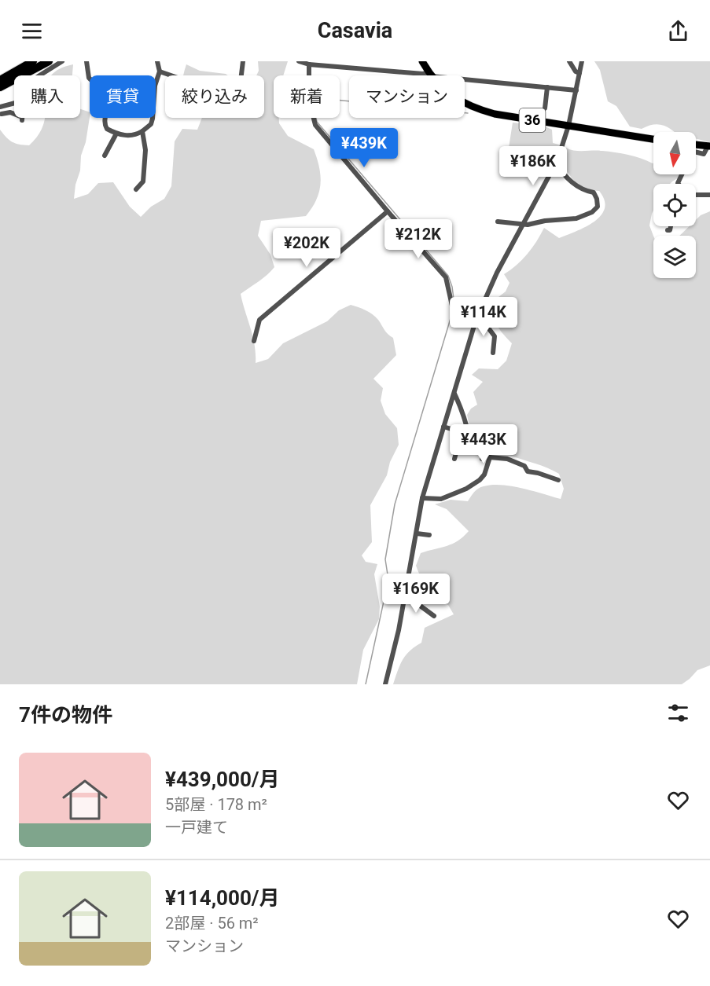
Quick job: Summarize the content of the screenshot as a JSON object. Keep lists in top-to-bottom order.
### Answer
{
  "streets": {
    "main road": ["36"]
  },
  "north": "bottom",
  "page": {
    "header": "Casavia",
    "chip": [
      "購入",
      "賃貸",
      "絞り込み",
      "新着",
      "マンション"
    ],
    "price": [
      "¥439K",
      "¥186K",
      "¥212K",
      "¥202K",
      "¥114K",
      "¥443K",
      "¥169K"
    ],
    "heading": "7件の物件",
    "list": [
      {
        "name": "¥439,000/月",
        "note": "5部屋 · 178 m² · 一戸建て"
      },
      {
        "name": "¥114,000/月",
        "note": "2部屋 · 56 m² · マンション"
      }
    ]
  }
}
